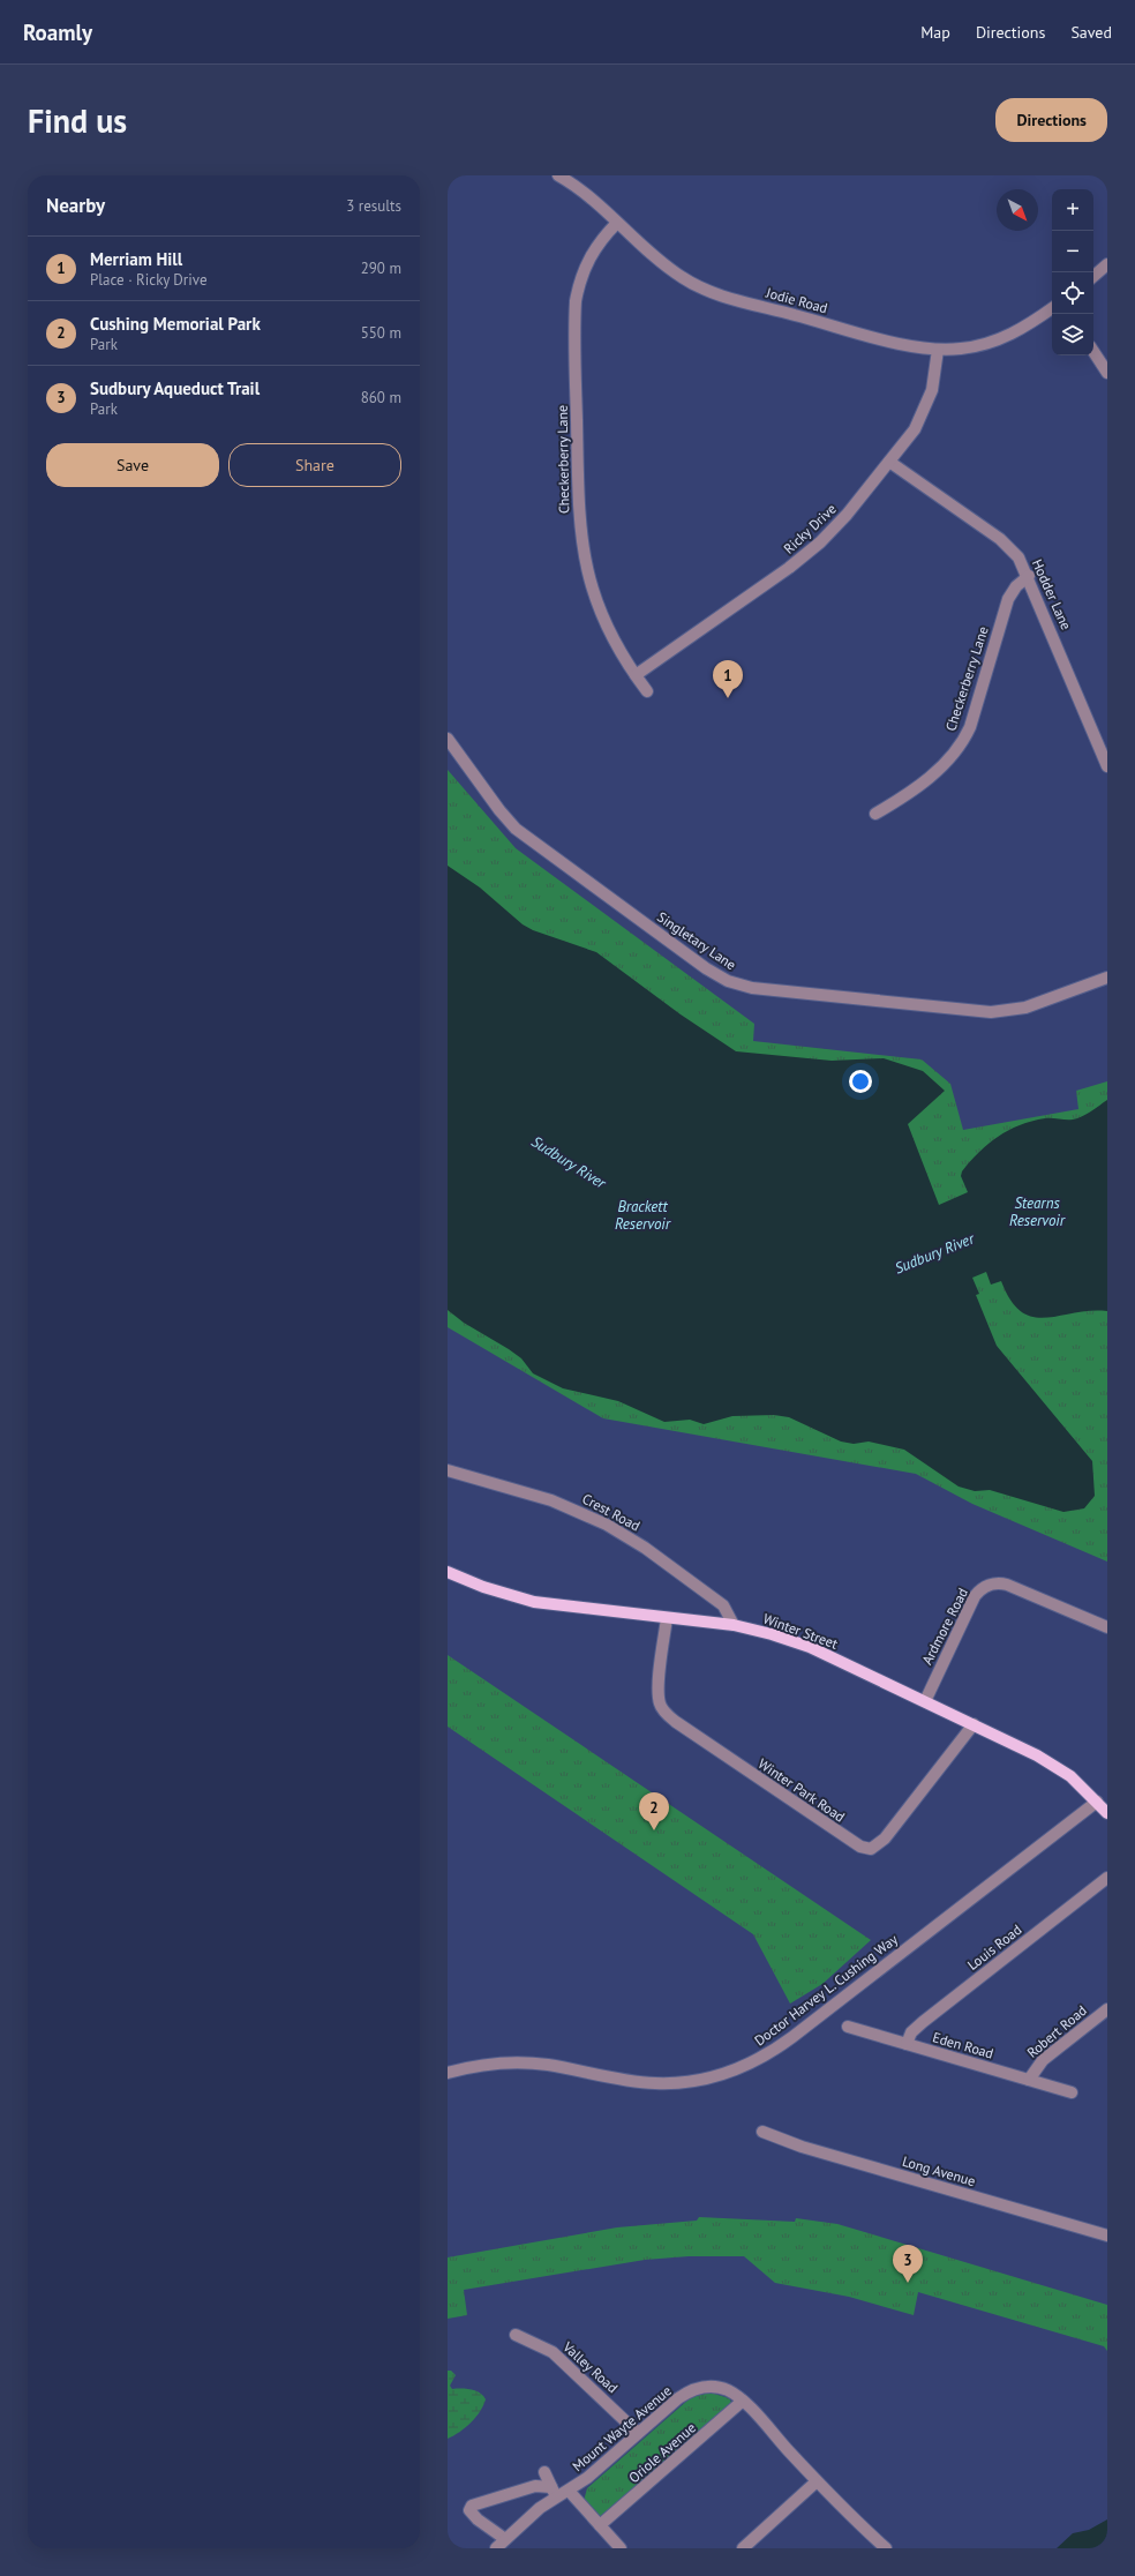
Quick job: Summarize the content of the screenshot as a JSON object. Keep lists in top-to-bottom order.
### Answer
{
  "streets": {
    "main road": ["Winter Street"],
    "street": [
      "Jodie Road",
      "Checkerberry Lane",
      "Ricky Drive",
      "Hodder Lane",
      "Singletary Lane",
      "Crest Road",
      "Ardmore Road",
      "Winter Park Road",
      "Louis Road",
      "Doctor Harvey L. Cushing Way",
      "Robert Road",
      "Eden Road",
      "Long Avenue",
      "Valley Road",
      "Mount Wayte Avenue",
      "Oriole Avenue"
    ]
  },
  "crossings": [
    ["Jodie Road", "Checkerberry Lane"],
    ["Jodie Road", "Ricky Drive"],
    ["Checkerberry Lane", "Ricky Drive"],
    ["Checkerberry Lane", "Hodder Lane"],
    ["Ricky Drive", "Hodder Lane"],
    ["Crest Road", "Winter Street"],
    ["Ardmore Road", "Winter Street"],
    ["Winter Street", "Winter Park Road"],
    ["Winter Street", "Doctor Harvey L. Cushing Way"],
    ["Louis Road", "Eden Road"],
    ["Robert Road", "Eden Road"],
    ["Valley Road", "Mount Wayte Avenue"],
    ["Mount Wayte Avenue", "Oriole Avenue"]
  ],
  "water": ["Sudbury River", "Stearns Reservoir", "Brackett Reservoir"],
  "north": "bottom right",
  "page": {
    "header": "Roamly",
    "nav": ["Map", "Directions", "Saved"],
    "buttons": [
      "Directions",
      ["Save", "Share"]
    ],
    "title": "Find us",
    "heading": ["Nearby", "3 results"],
    "map_buttons": ["+", "−"],
    "list": [
      {
        "mark": "1",
        "name": "Merriam Hill",
        "note": "Place · Ricky Drive",
        "value": "290 m"
      },
      {
        "mark": "2",
        "name": "Cushing Memorial Park",
        "note": "Park",
        "value": "550 m"
      },
      {
        "mark": "3",
        "name": "Sudbury Aqueduct Trail",
        "note": "Park",
        "value": "860 m"
      }
    ],
    "pins": ["1", "2", "3"]
  }
}
